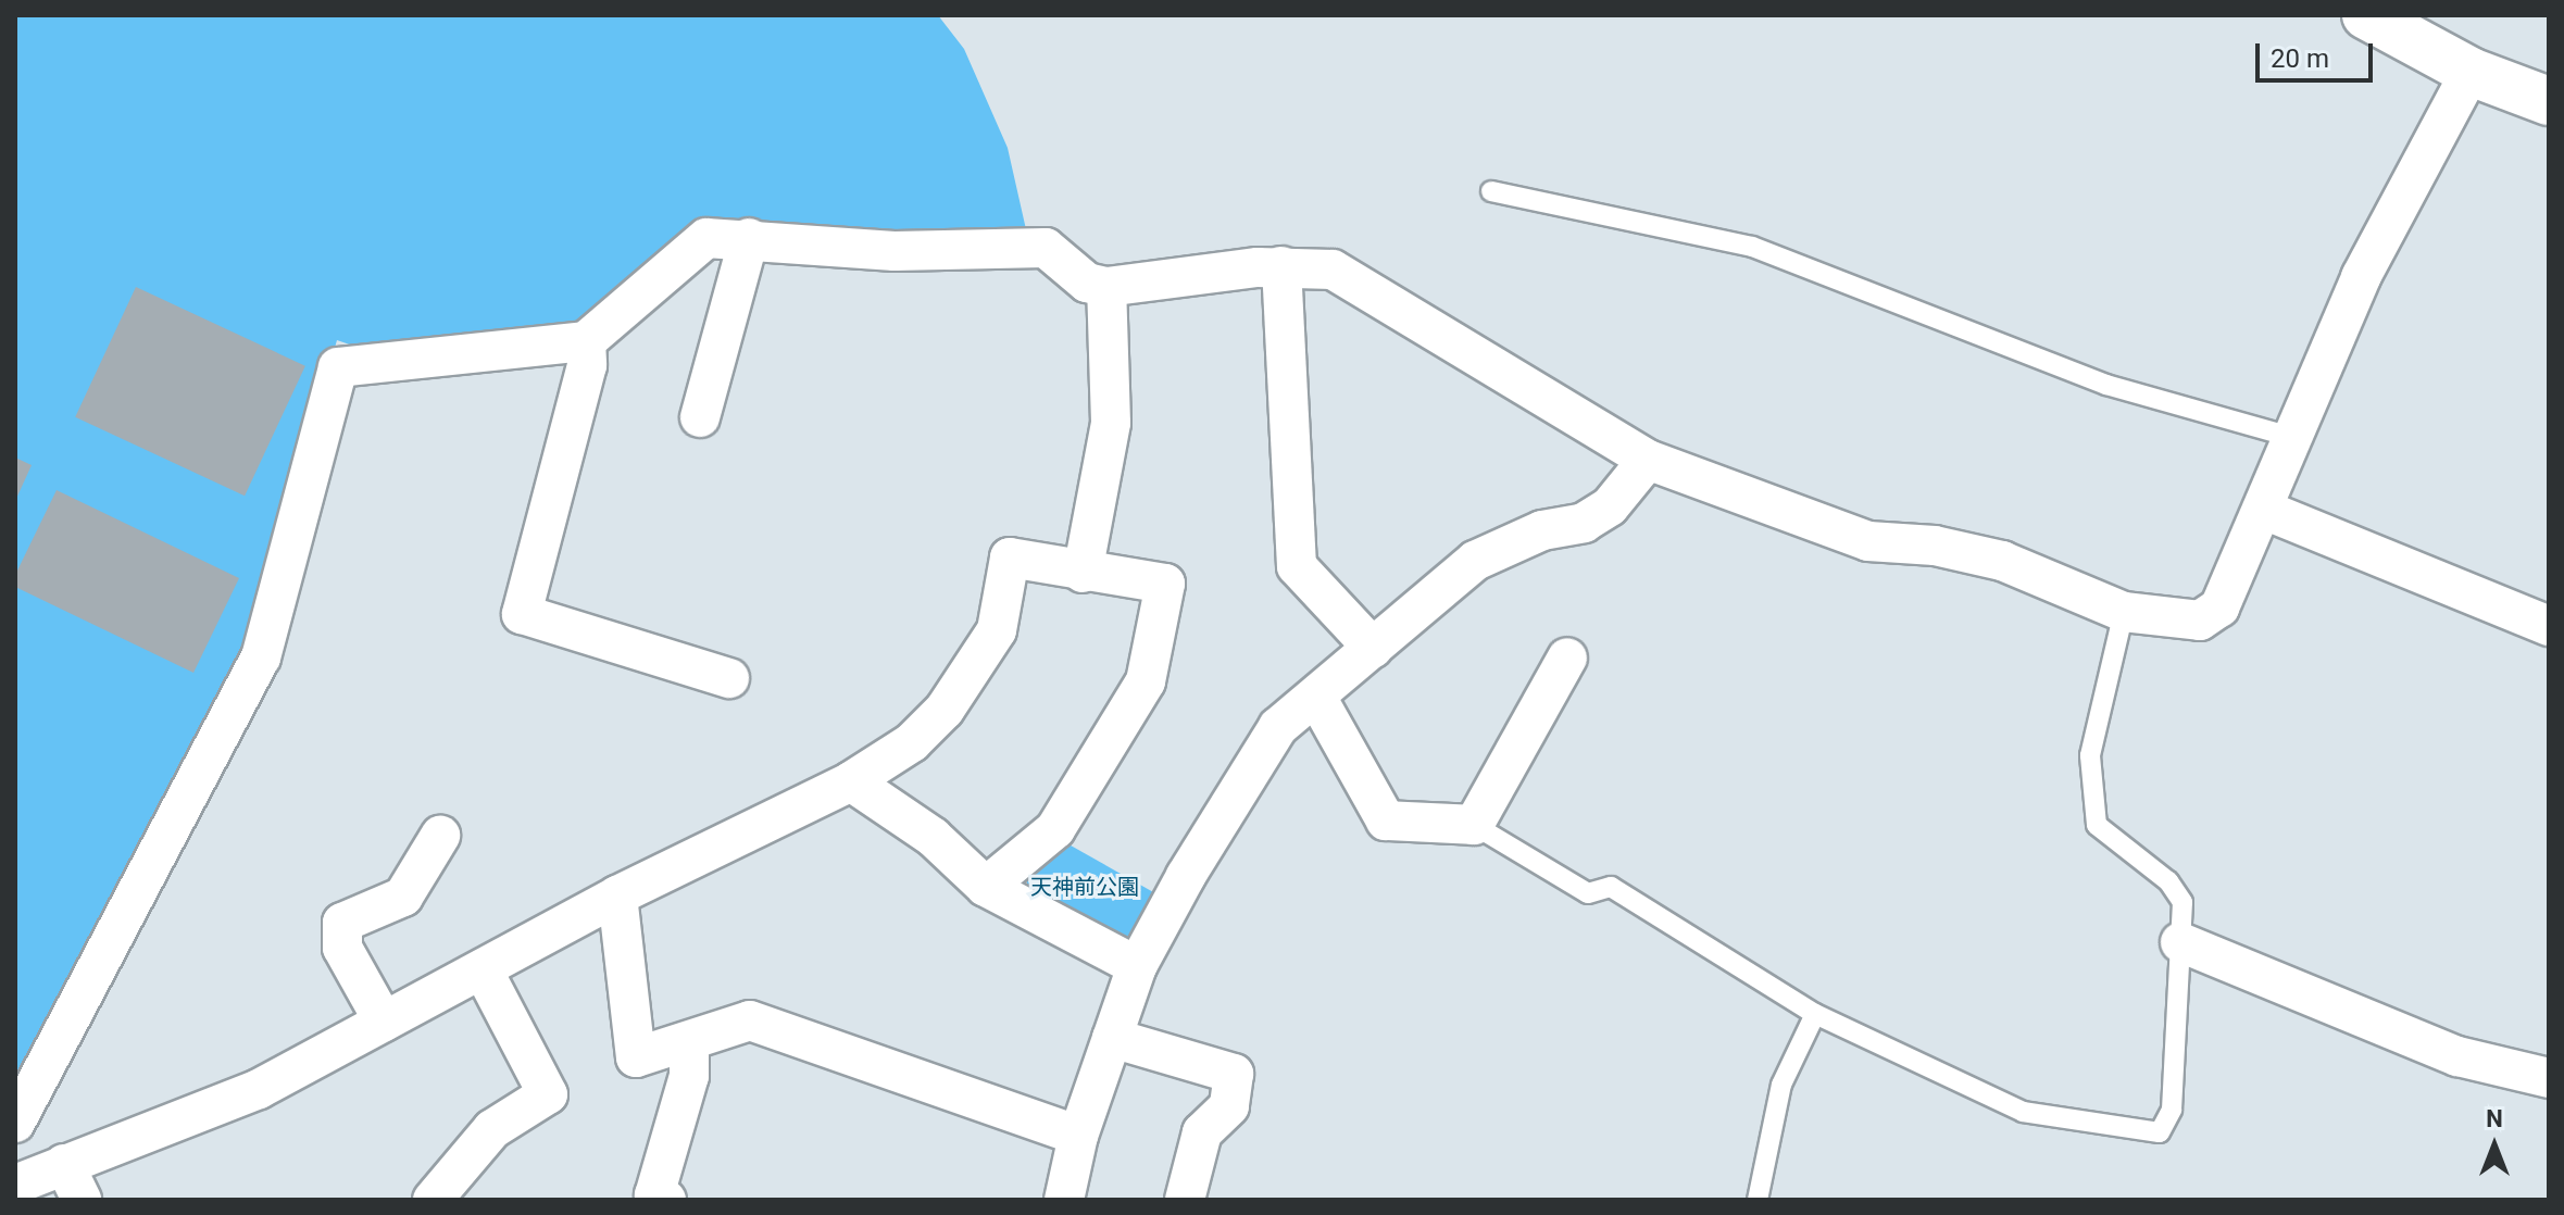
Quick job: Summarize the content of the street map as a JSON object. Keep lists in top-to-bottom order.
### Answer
{
  "parks": ["天神前公園"],
  "scale_bar": "20 m",
  "north": "top"
}
